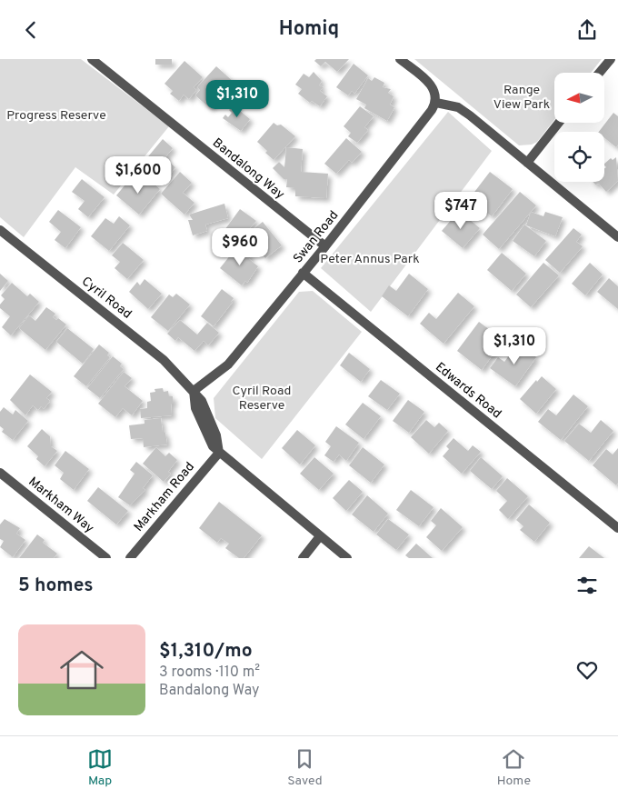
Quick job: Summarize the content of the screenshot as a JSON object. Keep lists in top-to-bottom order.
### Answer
{
  "streets": {
    "street": [
      "Bandalong Way",
      "Swan Road",
      "Cyril Road",
      "Edwards Road",
      "Markham Road",
      "Markham Way"
    ]
  },
  "crossings": [
    ["Bandalong Way", "Swan Road"],
    ["Swan Road", "Cyril Road"],
    ["Swan Road", "Edwards Road"],
    ["Cyril Road", "Markham Road"]
  ],
  "parks": [
    "Range View Park",
    "Progress Reserve",
    "Peter Annus Park",
    "Cyril Road Reserve"
  ],
  "north": "left",
  "page": {
    "header": "Homiq",
    "price": [
      "$1,310",
      "$1,600",
      "$747",
      "$960",
      "$1,310"
    ],
    "heading": "5 homes",
    "list": [
      {
        "name": "$1,310/mo",
        "note": "3 rooms · 110 m² · Bandalong Way"
      }
    ],
    "tabs": ["Map", "Saved", "Home"]
  }
}
